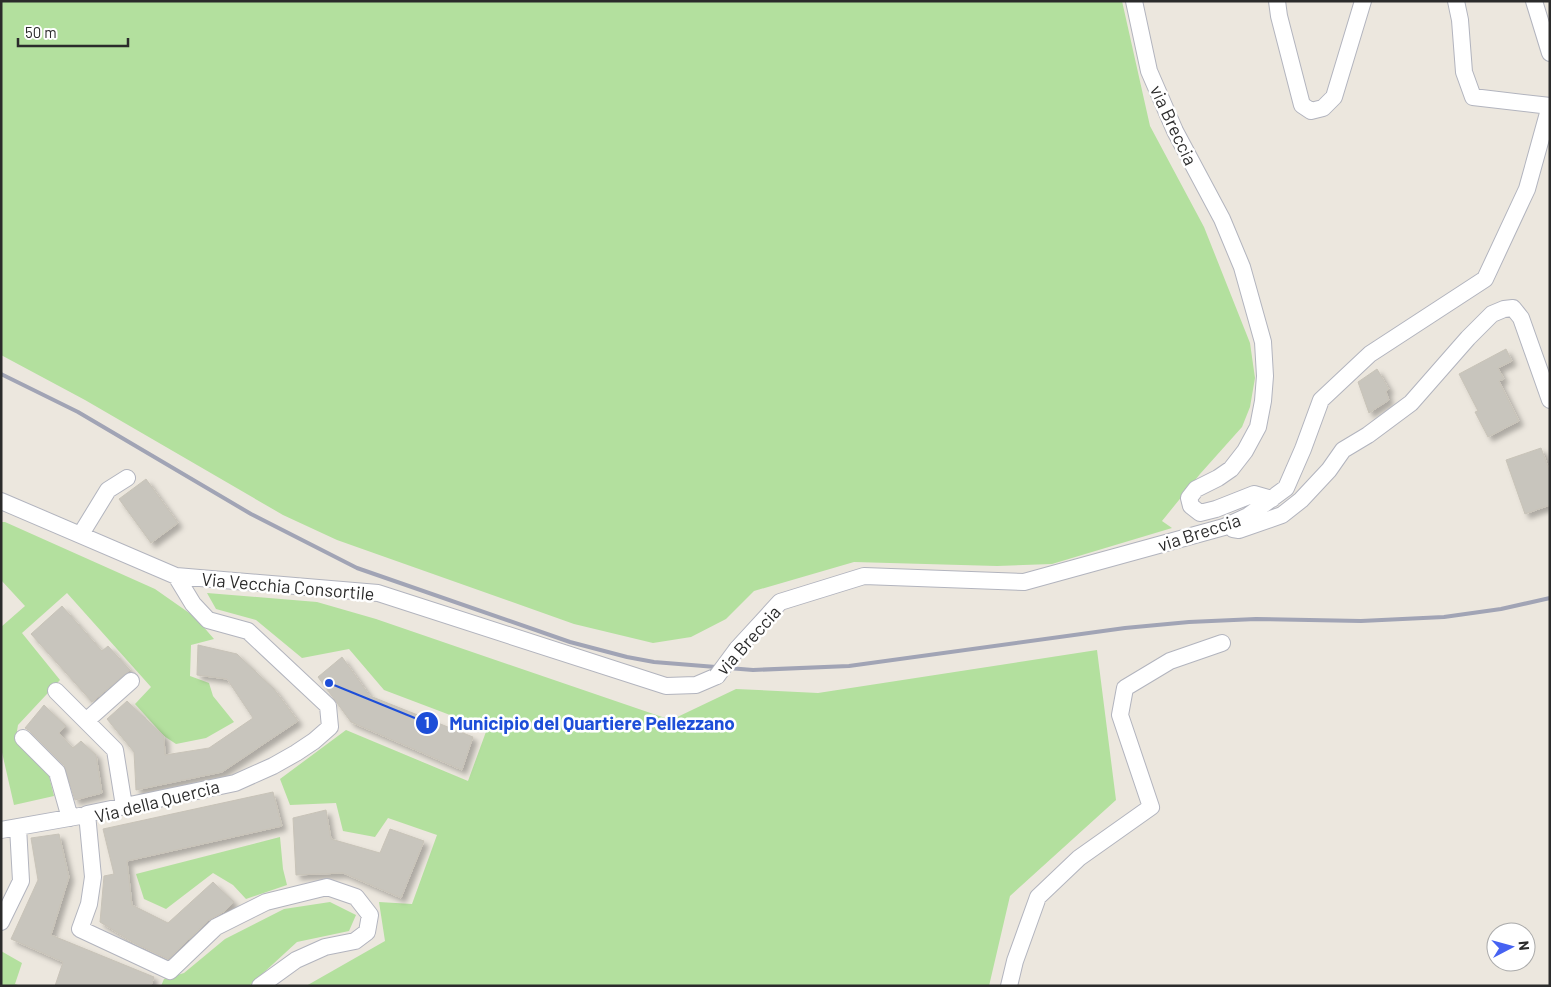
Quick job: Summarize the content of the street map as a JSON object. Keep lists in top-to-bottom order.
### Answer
{
  "streets": {
    "street": ["via Breccia", "Via Vecchia Consortile", "Via della Quercia"]
  },
  "crossings": [
    ["via Breccia", "Via Vecchia Consortile"],
    ["Via Vecchia Consortile", "Via della Quercia"]
  ],
  "places": ["Municipio del Quartiere Pellezzano"],
  "scale_bar": "50 m",
  "north": "right"
}
